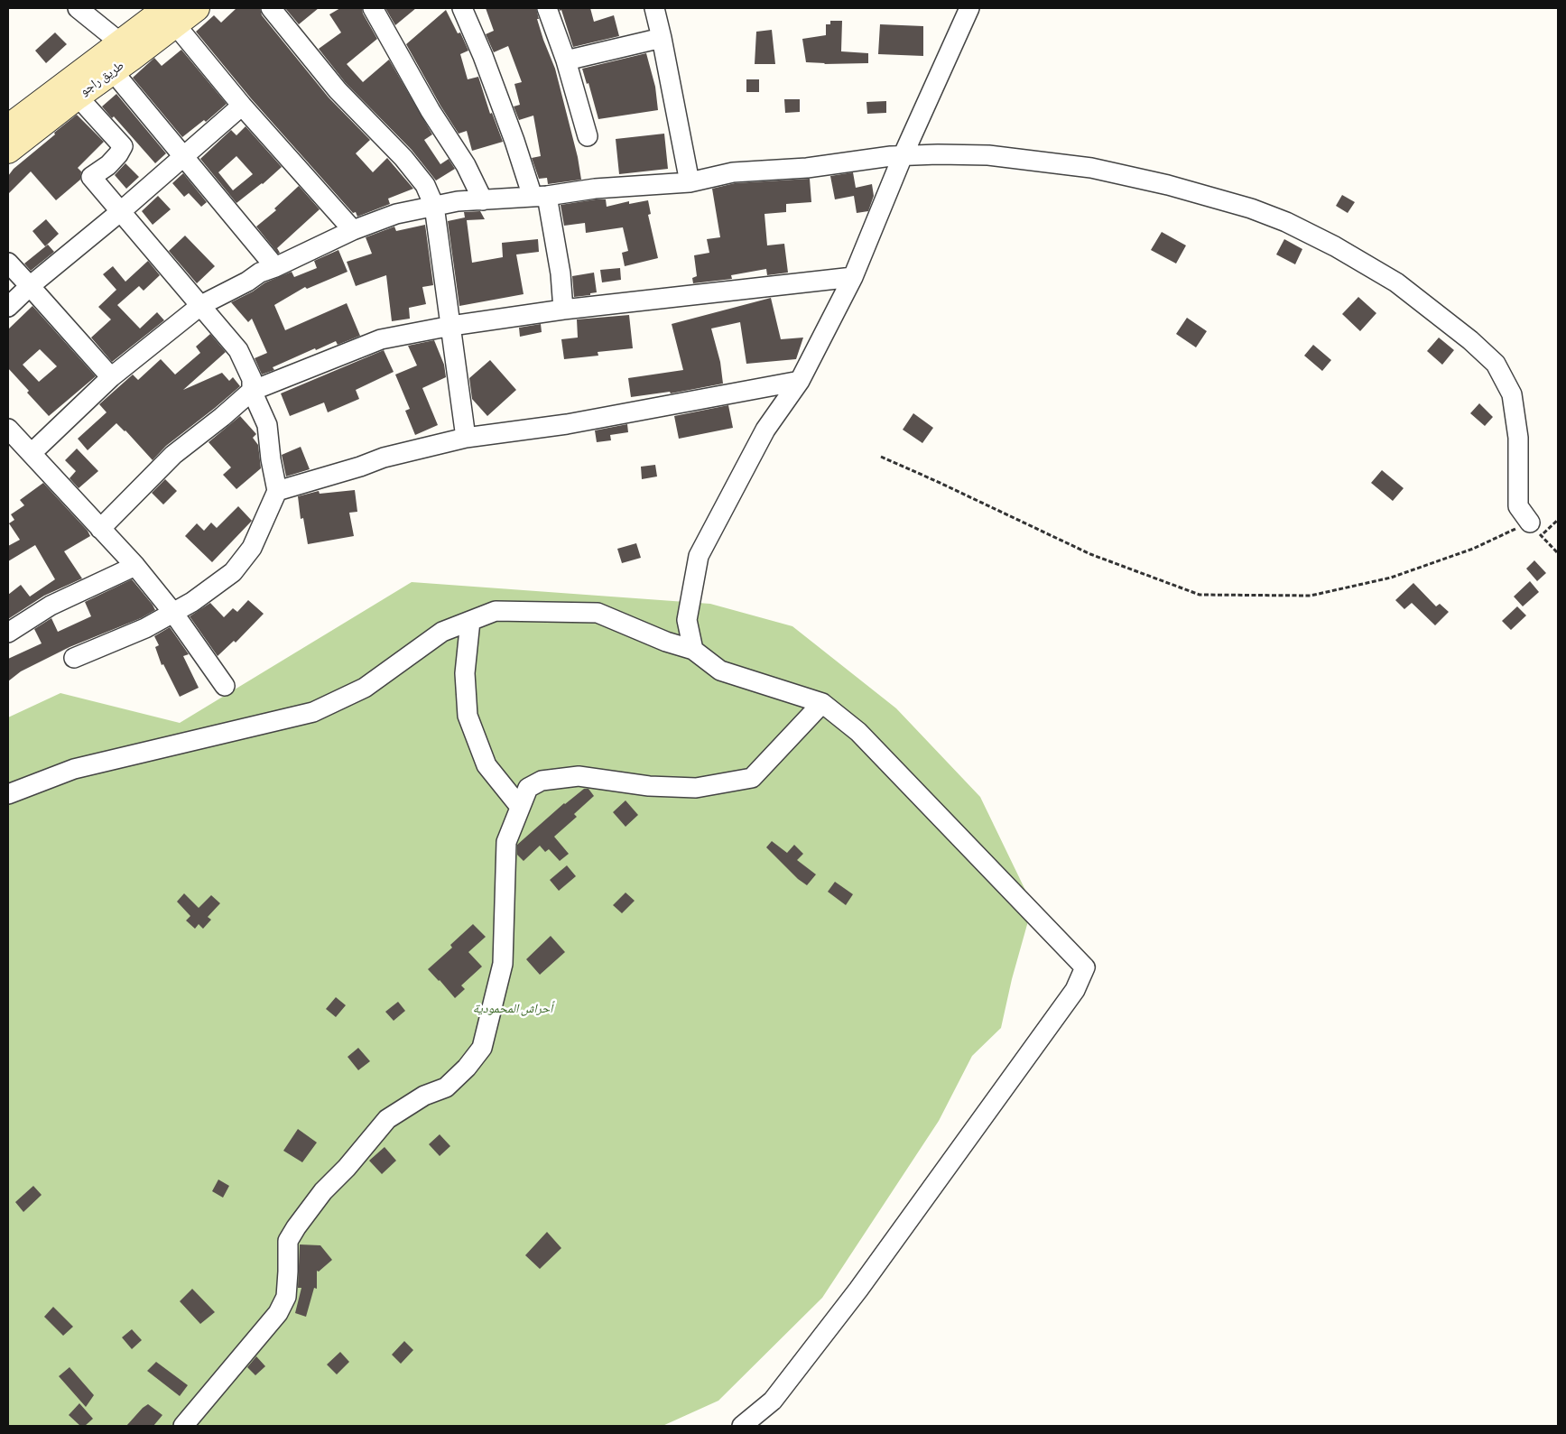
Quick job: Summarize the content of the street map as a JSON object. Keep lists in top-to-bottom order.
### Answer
{
  "streets": {
    "main road": ["طريق راجو"]
  },
  "parks": ["أحراش المحمودية"]
}
